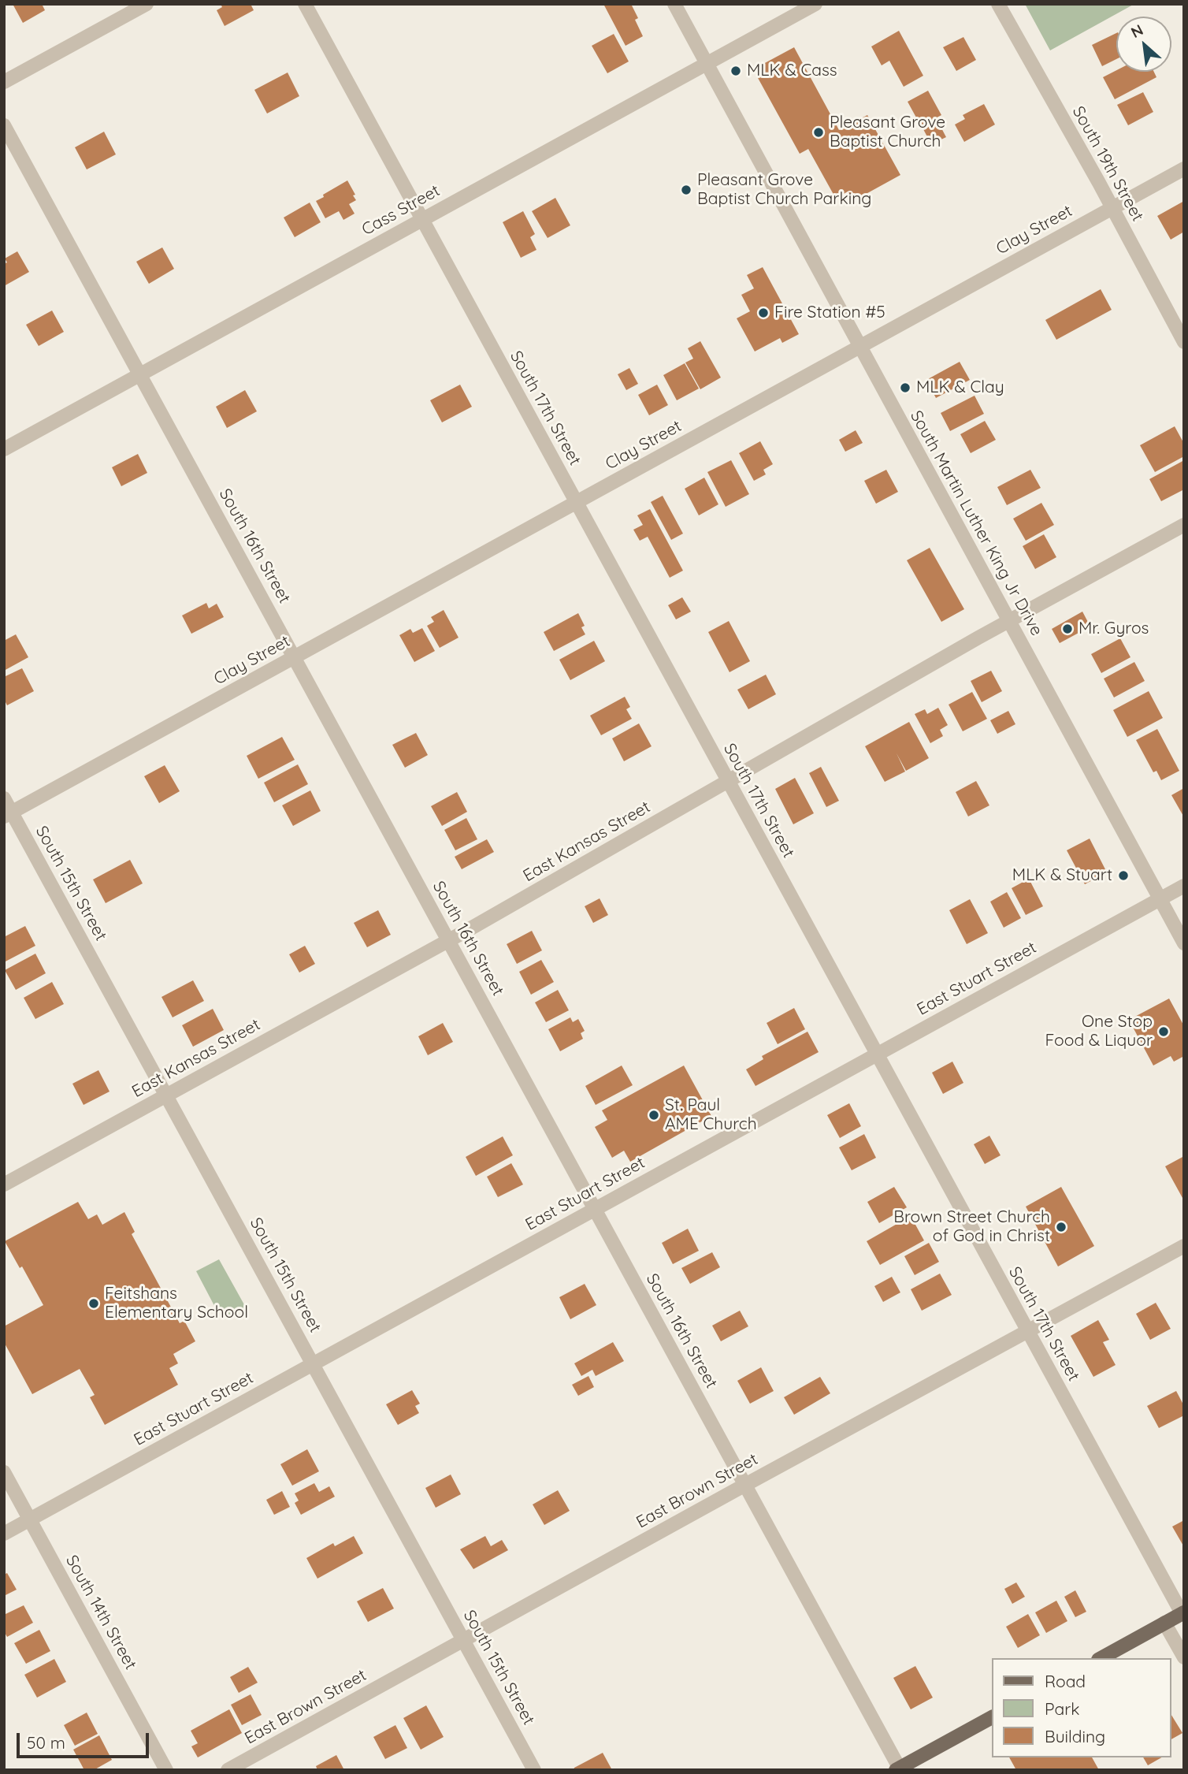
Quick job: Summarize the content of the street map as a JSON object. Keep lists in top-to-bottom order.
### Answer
{
  "streets": {
    "street": [
      "South 19th Street",
      "Cass Street",
      "Clay Street",
      "South 17th Street",
      "South Martin Luther King Jr Drive",
      "South 16th Street",
      "East Kansas Street",
      "South 15th Street",
      "East Stuart Street",
      "East Brown Street",
      "South 14th Street"
    ]
  },
  "crossings": [
    ["South 19th Street", "Clay Street"],
    ["Cass Street", "South 17th Street"],
    ["Cass Street", "South Martin Luther King Jr Drive"],
    ["Cass Street", "South 16th Street"],
    ["Clay Street", "South 17th Street"],
    ["Clay Street", "South Martin Luther King Jr Drive"],
    ["Clay Street", "South 16th Street"],
    ["Clay Street", "South 15th Street"],
    ["South 17th Street", "East Kansas Street"],
    ["South 17th Street", "East Stuart Street"],
    ["South 17th Street", "East Brown Street"],
    ["South Martin Luther King Jr Drive", "East Kansas Street"],
    ["South Martin Luther King Jr Drive", "East Stuart Street"],
    ["South 16th Street", "East Kansas Street"],
    ["South 16th Street", "East Stuart Street"],
    ["South 16th Street", "East Brown Street"],
    ["East Kansas Street", "South 15th Street"],
    ["South 15th Street", "East Stuart Street"],
    ["South 15th Street", "East Brown Street"],
    ["East Stuart Street", "South 14th Street"]
  ],
  "places": [
    "MLK & Cass",
    "Pleasant Grove Baptist Church",
    "Pleasant Grove Baptist Church Parking",
    "Fire Station #5",
    "MLK & Clay",
    "Mr. Gyros",
    "MLK & Stuart",
    "One Stop Food & Liquor",
    "St. Paul AME Church",
    "Brown Street Church of God in Christ",
    "Feitshans Elementary School"
  ],
  "legend": ["Road", "Park", "Building"],
  "scale_bar": "50 m",
  "north": "top left"
}
